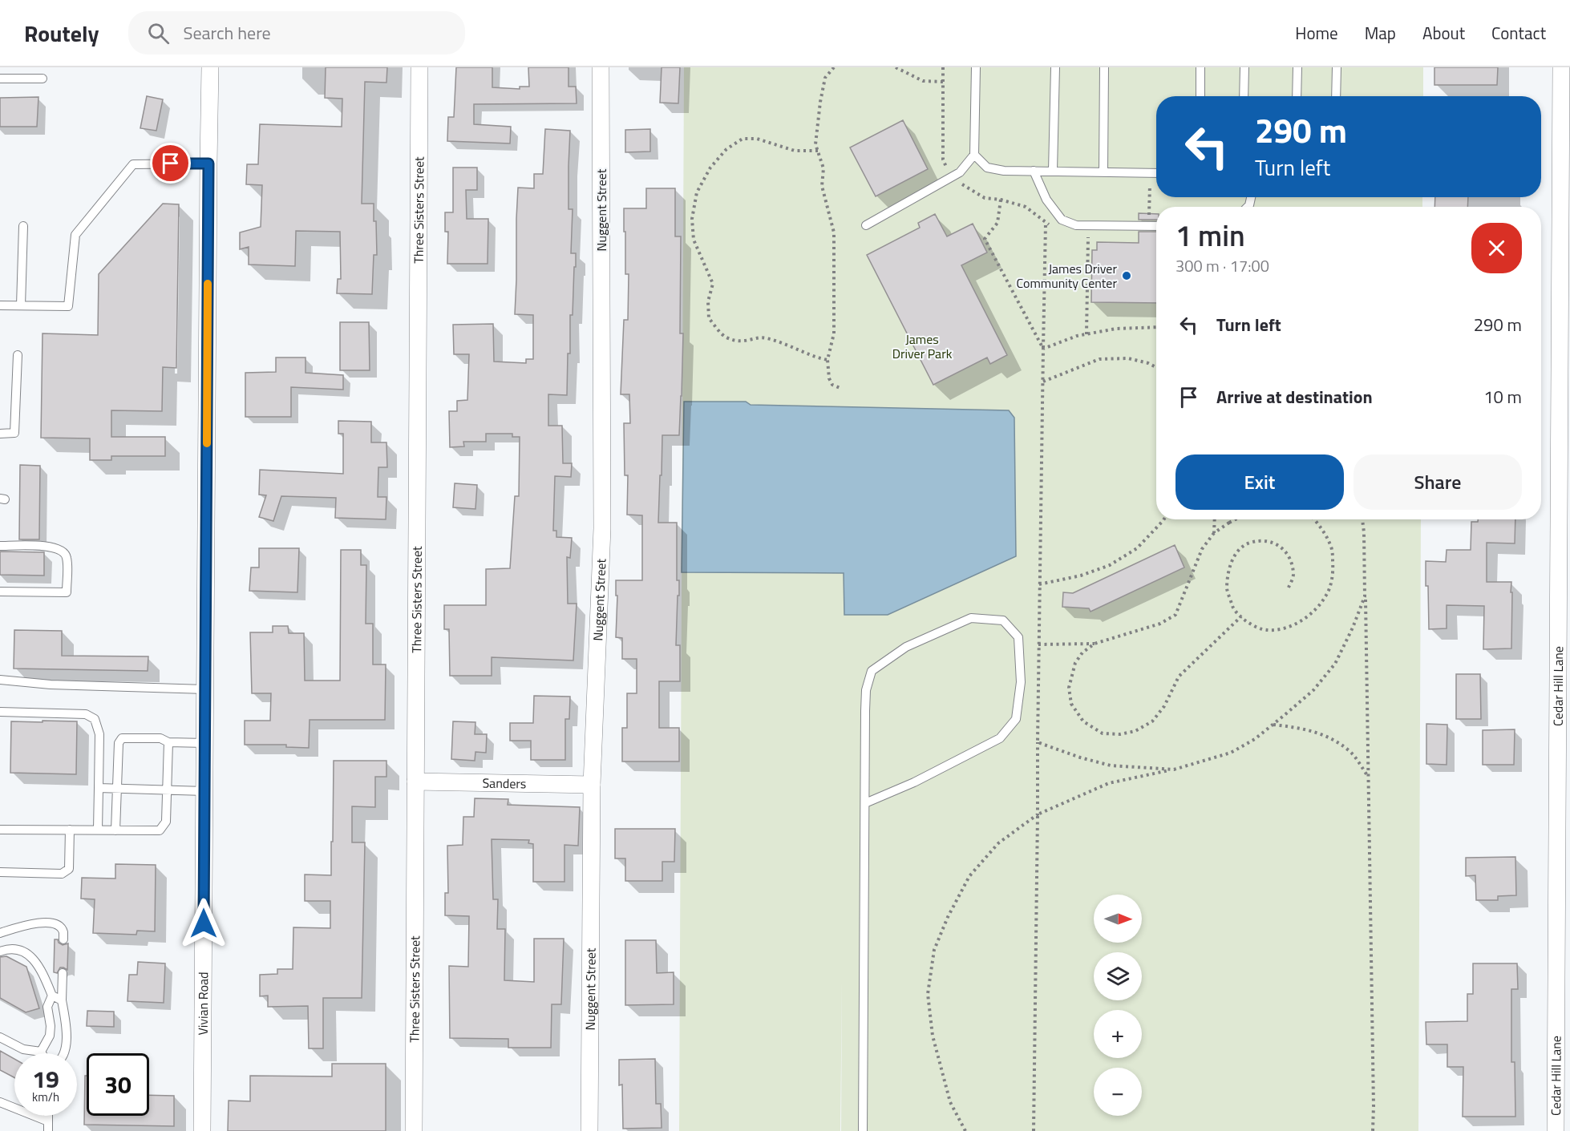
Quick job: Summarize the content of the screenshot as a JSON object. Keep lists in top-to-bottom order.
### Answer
{
  "streets": {
    "street": [
      "Three Sisters Street",
      "Nuggent Street",
      "Cedar Hill Lane",
      "Sanders",
      "Vivian Road"
    ]
  },
  "crossings": [
    ["Three Sisters Street", "Sanders"],
    ["Nuggent Street", "Sanders"]
  ],
  "parks": ["James Driver Park"],
  "places": ["James Driver Community Center"],
  "north": "right",
  "page": {
    "header": "Routely",
    "search": "Search here",
    "nav": [
      "Home",
      "Map",
      "About",
      "Contact"
    ],
    "turn": ["290 m", "Turn left"],
    "heading": ["1 min", "300 m · 17:00"],
    "list": [
      {
        "name": "Turn left",
        "value": "290 m"
      },
      {
        "name": "Arrive at destination",
        "value": "10 m"
      }
    ],
    "buttons": ["Exit", "Share"],
    "map_buttons": ["+", "−"],
    "speed": "19 km/h",
    "limit": "30"
  }
}
